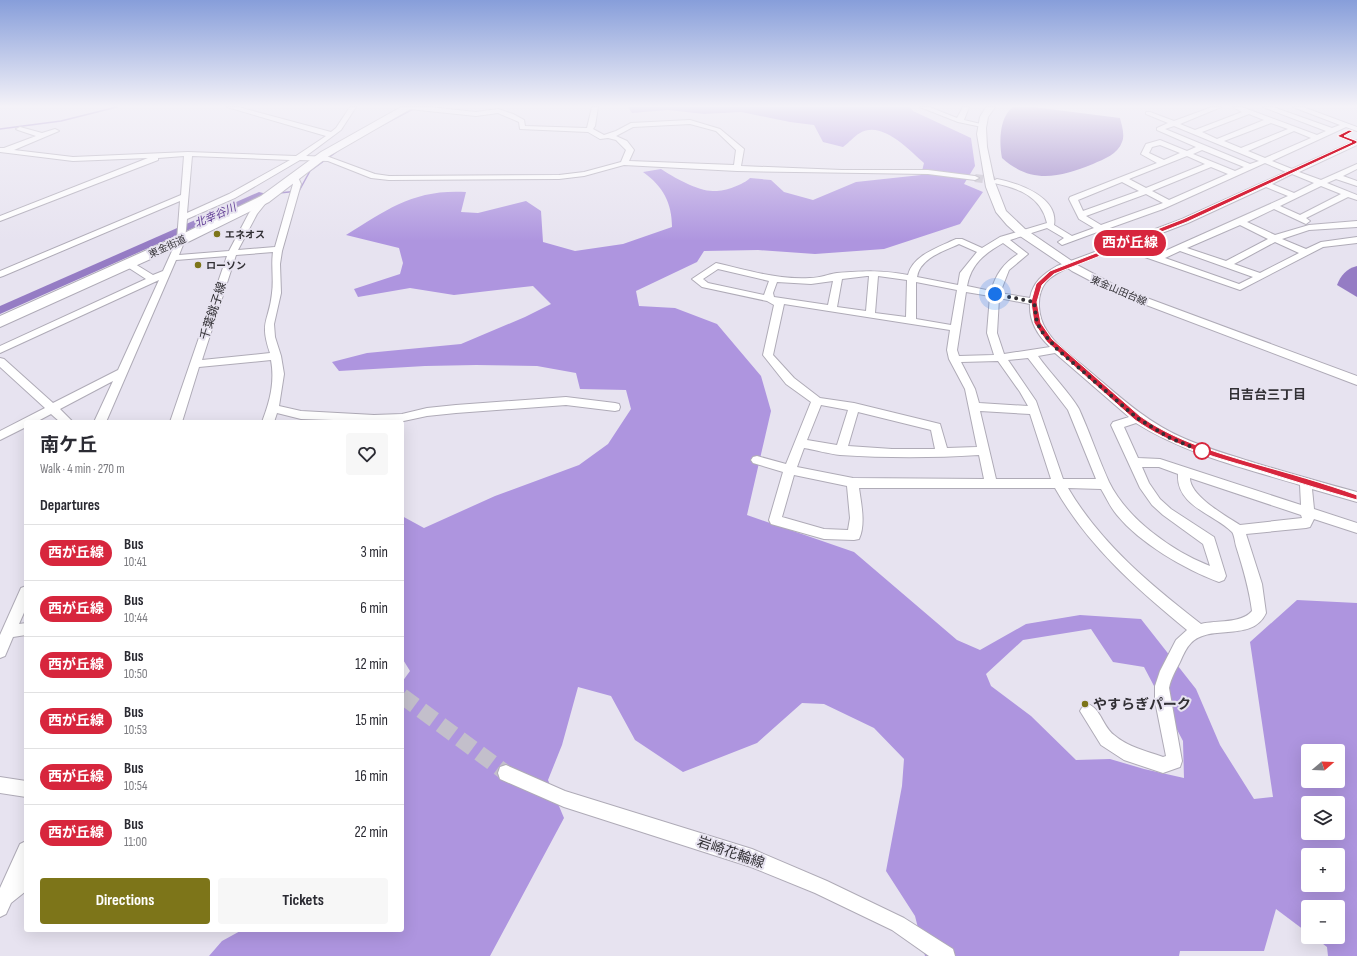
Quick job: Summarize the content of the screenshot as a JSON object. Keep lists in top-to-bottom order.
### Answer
{
  "streets": {
    "highway": ["東金街道"],
    "main road": ["東金山田台線"],
    "street": ["千葉銚子線", "岩崎花輪線"]
  },
  "crossings": [
    ["東金街道", "千葉銚子線"]
  ],
  "districts": ["日吉台三丁目"],
  "water": ["北幸谷川"],
  "places": ["エネオス", "ローソン", "やすらぎパーク"],
  "lines": ["bus line 西が丘線"],
  "north": "right",
  "page": {
    "on_map": "西が丘線",
    "heading": [
      ["南ケ丘", "Walk · 4 min · 270 m"],
      "Departures"
    ],
    "list": [
      {
        "mark": "西が丘線",
        "name": "Bus",
        "note": "10:41",
        "value": "3 min"
      },
      {
        "mark": "西が丘線",
        "name": "Bus",
        "note": "10:44",
        "value": "6 min"
      },
      {
        "mark": "西が丘線",
        "name": "Bus",
        "note": "10:50",
        "value": "12 min"
      },
      {
        "mark": "西が丘線",
        "name": "Bus",
        "note": "10:53",
        "value": "15 min"
      },
      {
        "mark": "西が丘線",
        "name": "Bus",
        "note": "10:54",
        "value": "16 min"
      },
      {
        "mark": "西が丘線",
        "name": "Bus",
        "note": "11:00",
        "value": "22 min"
      }
    ],
    "map_buttons": ["+", "−"],
    "buttons": ["Directions", "Tickets"]
  }
}
